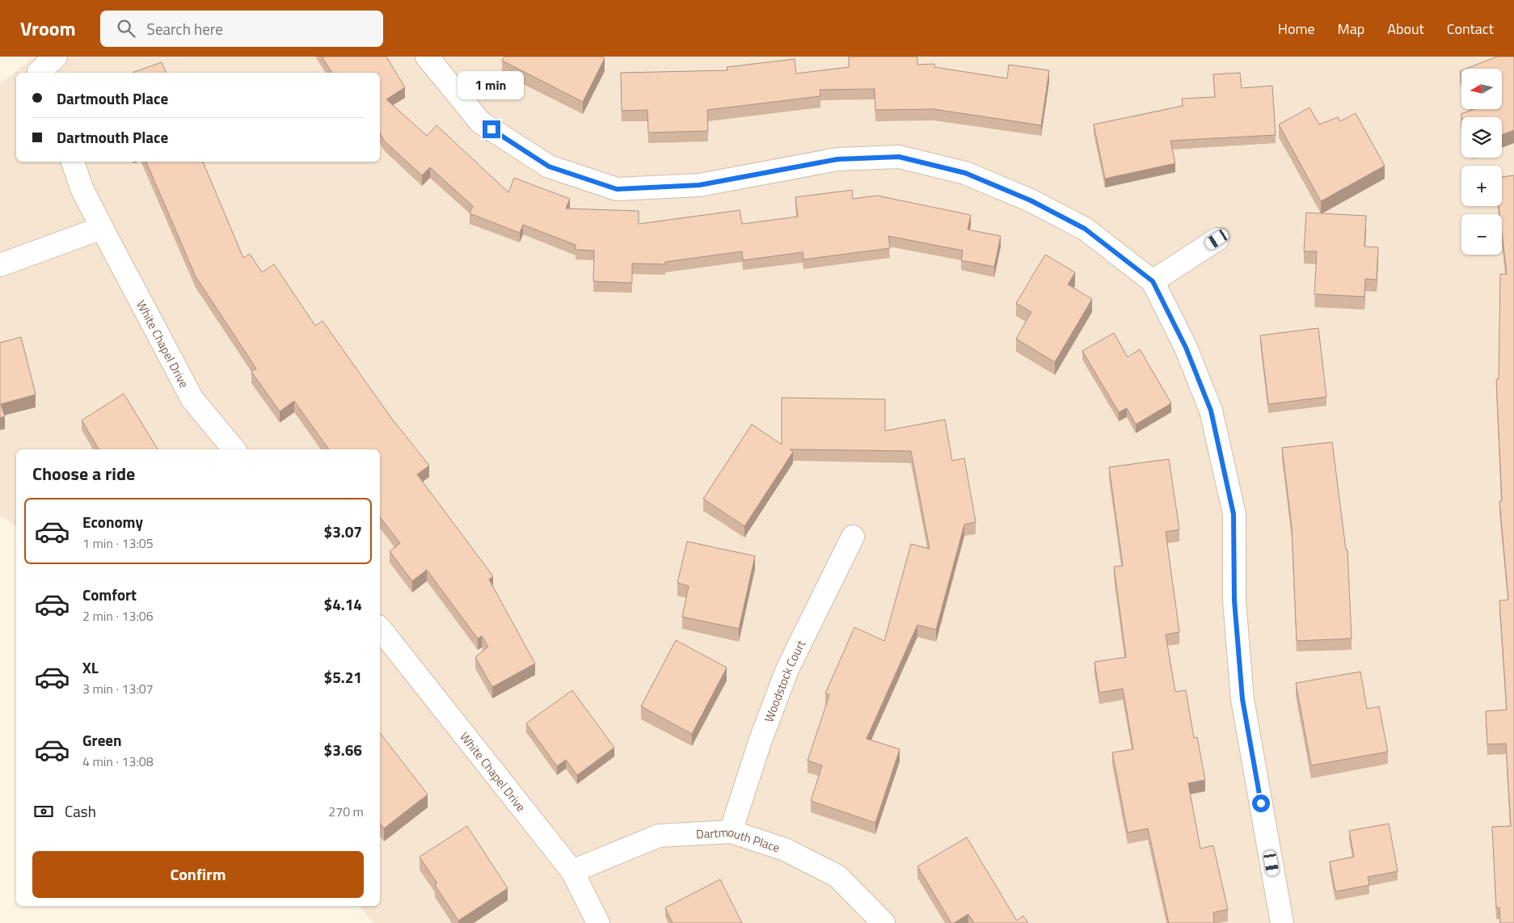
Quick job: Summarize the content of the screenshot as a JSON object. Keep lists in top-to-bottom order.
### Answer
{
  "streets": {
    "street": ["White Chapel Drive", "Woodstock Court", "Dartmouth Place"]
  },
  "crossings": [
    ["White Chapel Drive", "Dartmouth Place"],
    ["Woodstock Court", "Dartmouth Place"]
  ],
  "north": "left",
  "page": {
    "header": "Vroom",
    "search": "Search here",
    "nav": [
      "Home",
      "Map",
      "About",
      "Contact"
    ],
    "map_buttons": ["+", "−"],
    "bubble": "1 min",
    "banner": ["Dartmouth Place", "Dartmouth Place"],
    "heading": "Choose a ride",
    "list": [
      {
        "name": "Economy",
        "note": "1 min · 13:05",
        "value": "$3.07"
      },
      {
        "name": "Comfort",
        "note": "2 min · 13:06",
        "value": "$4.14"
      },
      {
        "name": "XL",
        "note": "3 min · 13:07",
        "value": "$5.21"
      },
      {
        "name": "Green",
        "note": "4 min · 13:08",
        "value": "$3.66"
      }
    ],
    "pay": ["Cash", "270 m"],
    "buttons": "Confirm"
  }
}
